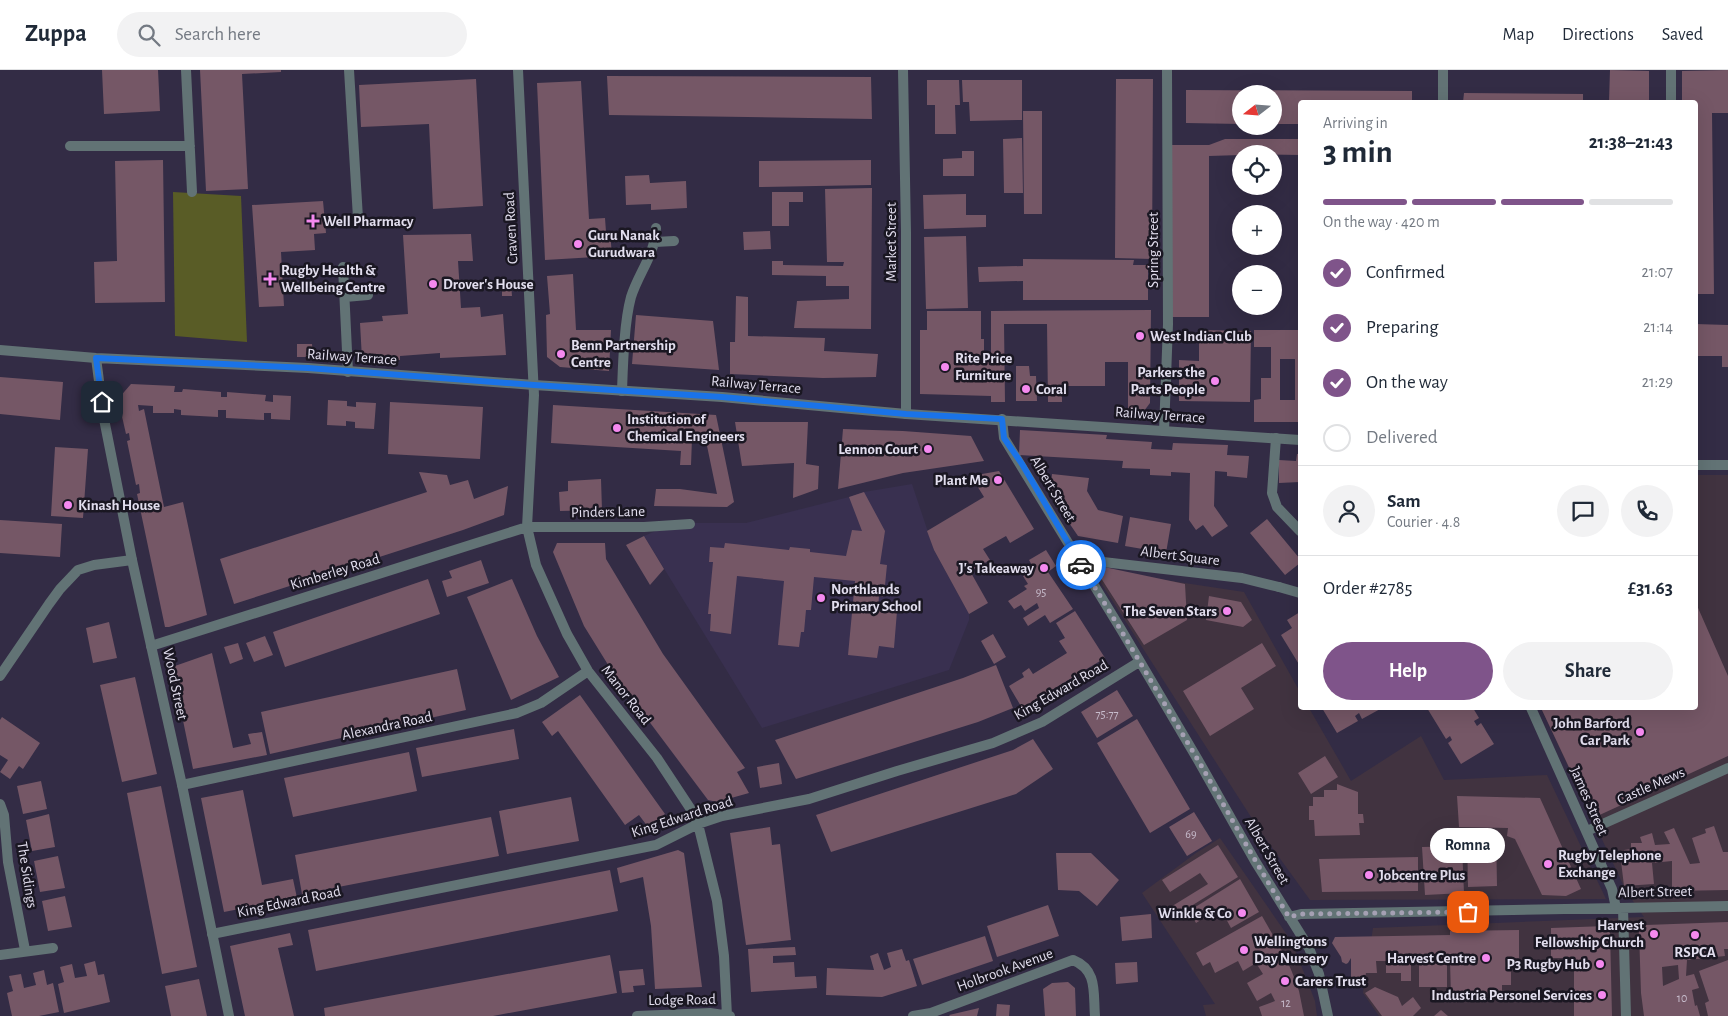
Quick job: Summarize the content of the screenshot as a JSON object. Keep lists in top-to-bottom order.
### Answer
{
  "streets": {
    "street": [
      "Craven Road",
      "Market Street",
      "Spring Street",
      "Railway Terrace",
      "Albert Street",
      "Pinders Lane",
      "Albert Square",
      "Kimberley Road",
      "Wood Street",
      "King Edward Road",
      "Manor Road",
      "Alexandra Road",
      "Castle Mews",
      "James Street",
      "The Sidings",
      "Holbrook Avenue",
      "Lodge Road"
    ]
  },
  "crossings": [
    ["Craven Road", "Railway Terrace"],
    ["Craven Road", "Manor Road"],
    ["Market Street", "Railway Terrace"],
    ["Spring Street", "Railway Terrace"],
    ["Railway Terrace", "Albert Street"],
    ["Railway Terrace", "Wood Street"],
    ["Railway Terrace", "Manor Road"],
    ["Albert Street", "Albert Square"],
    ["Albert Street", "King Edward Road"],
    ["Albert Street", "James Street"],
    ["Pinders Lane", "Kimberley Road"],
    ["Pinders Lane", "Manor Road"],
    ["Kimberley Road", "Wood Street"],
    ["Kimberley Road", "Manor Road"],
    ["Wood Street", "King Edward Road"],
    ["Wood Street", "Alexandra Road"],
    ["King Edward Road", "Manor Road"],
    ["Manor Road", "Alexandra Road"],
    ["Manor Road", "Lodge Road"],
    ["Castle Mews", "James Street"]
  ],
  "places": {
    "health": ["Well Pharmacy", "Rugby Health & Wellbeing Centre"],
    "other": [
      "Guru Nanak Gurudwara",
      "Drover's House",
      "West Indian Club",
      "Benn Partnership Centre",
      "Rite Price Furniture",
      "Parkers the Parts People",
      "Coral",
      "Institution of Chemical Engineers",
      "Lennon Court",
      "Plant Me",
      "Kinash House",
      "J's Takeaway",
      "Northlands Primary School",
      "The Seven Stars",
      "John Barford Car Park",
      "Rugby Telephone Exchange",
      "Jobcentre Plus",
      "Romna",
      "Winkle & Co",
      "Harvest Fellowship Church",
      "RSPCA",
      "Wellingtons Day Nursery",
      "Harvest Centre",
      "P3 Rugby Hub",
      "Carers Trust",
      "Industria Personel Services"
    ]
  },
  "house_numbers": [
    "95",
    "75:77",
    "69",
    "10",
    "12"
  ],
  "north": "left",
  "page": {
    "header": "Zuppa",
    "search": "Search here",
    "nav": ["Map", "Directions", "Saved"],
    "map_buttons": ["+", "−"],
    "heading": ["3 min", "Arriving in", "21:38–21:43"],
    "panel": [
      "Sam",
      "Courier · 4.8",
      "Order #2785",
      "£31.63"
    ],
    "bar": "On the way · 420 m",
    "list": [
      ["Confirmed", "21:07"],
      ["Preparing", "21:14"],
      ["On the way", "21:29"],
      "Delivered"
    ],
    "buttons": ["Help", "Share"],
    "bubble": "Romna"
  }
}
